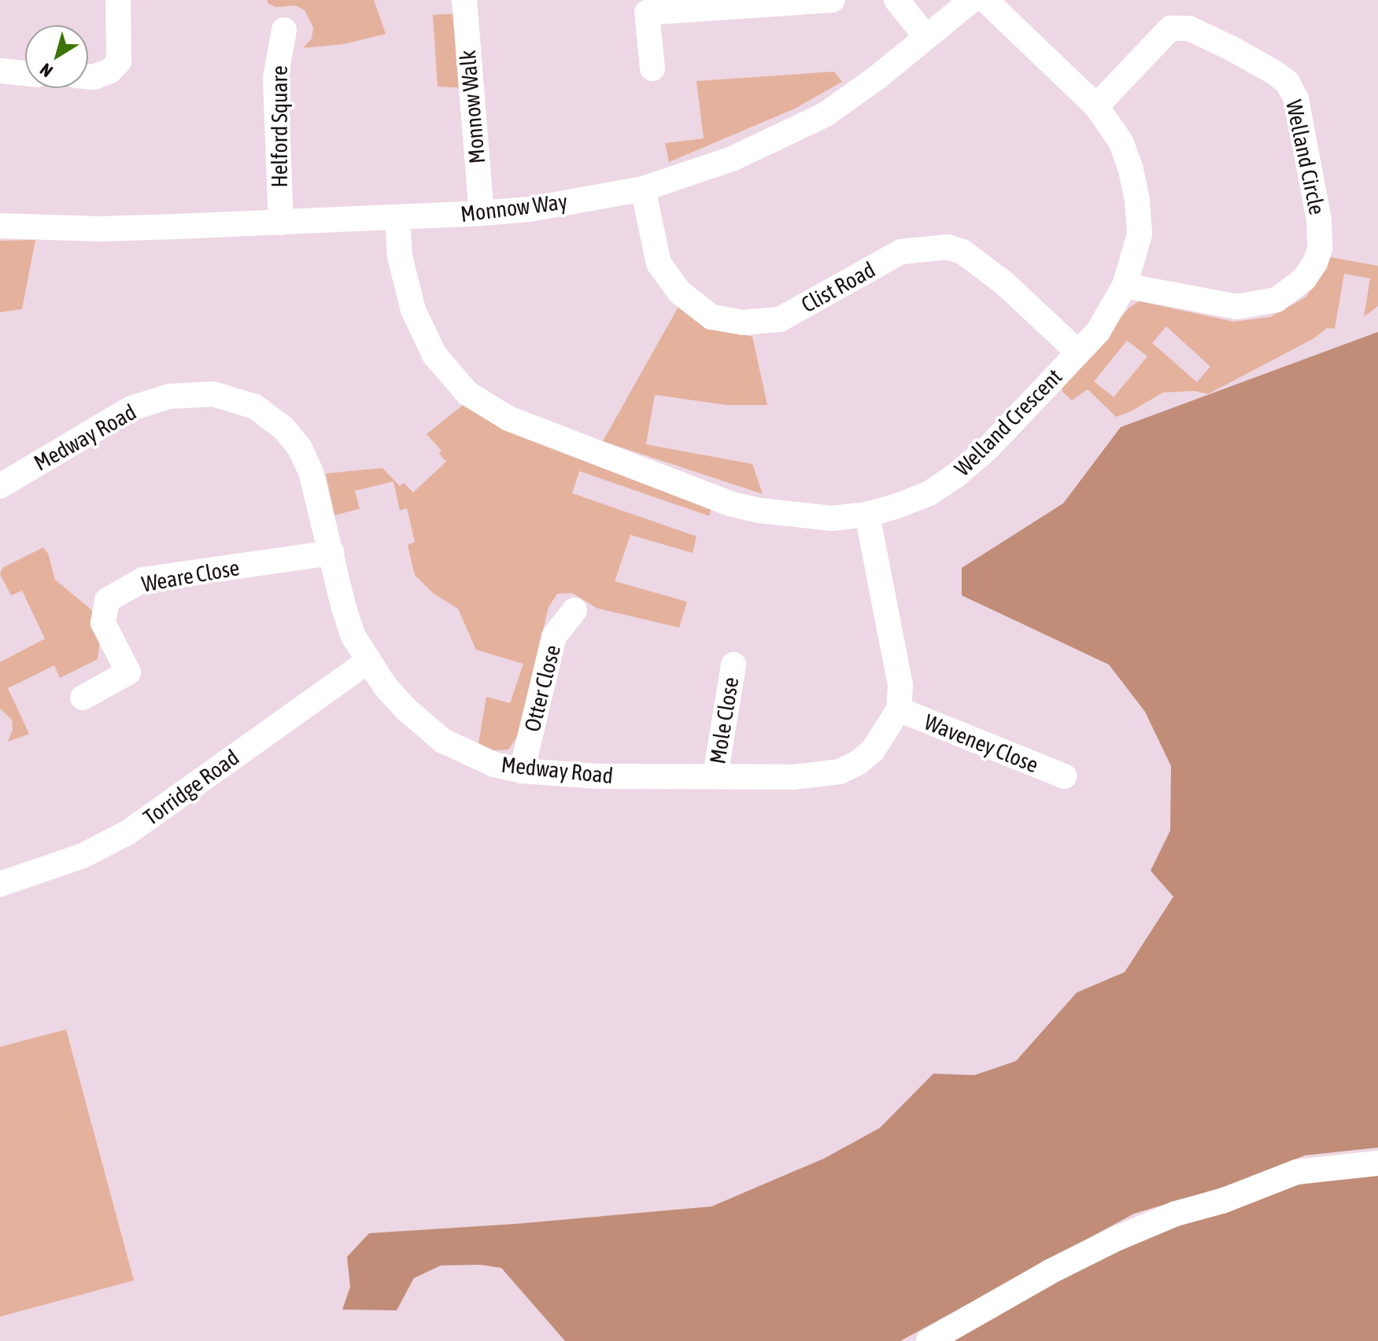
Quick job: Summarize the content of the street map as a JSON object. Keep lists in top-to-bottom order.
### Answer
{
  "streets": {
    "street": [
      "Monnow Walk",
      "Helford Square",
      "Welland Circle",
      "Monnow Way",
      "Clist Road",
      "Welland Crescent",
      "Medway Road",
      "Weare Close",
      "Otter Close",
      "Mole Close",
      "Waveney Close",
      "Torridge Road"
    ]
  },
  "crossings": [
    ["Monnow Walk", "Monnow Way"],
    ["Helford Square", "Monnow Way"],
    ["Welland Circle", "Welland Crescent"],
    ["Monnow Way", "Clist Road"],
    ["Monnow Way", "Welland Crescent"],
    ["Clist Road", "Welland Crescent"],
    ["Medway Road", "Weare Close"],
    ["Medway Road", "Otter Close"],
    ["Medway Road", "Mole Close"],
    ["Medway Road", "Waveney Close"],
    ["Medway Road", "Torridge Road"]
  ],
  "north": "bottom left"
}
